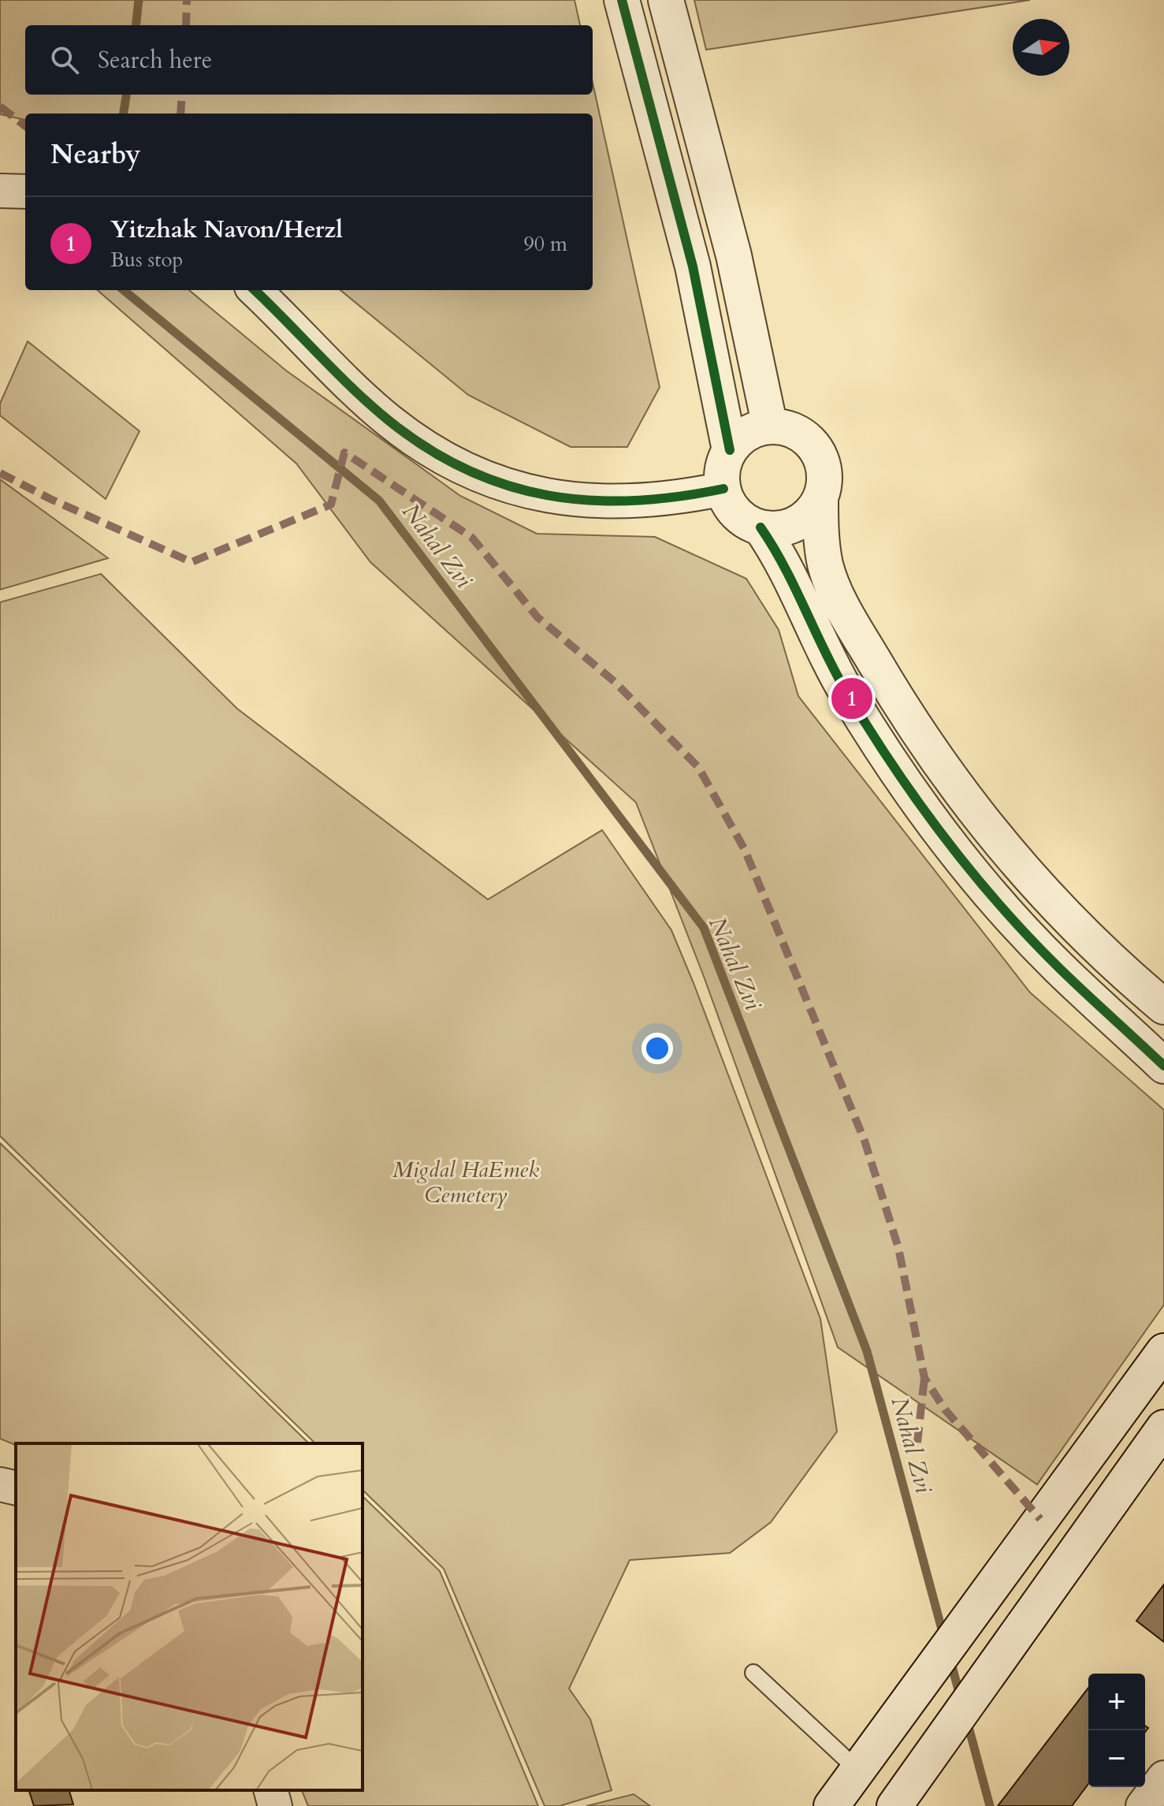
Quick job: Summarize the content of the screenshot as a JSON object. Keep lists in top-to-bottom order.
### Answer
{
  "water": ["Nahal Zvi"],
  "parks": ["Migdal HaEmek Cemetery"],
  "north": "right",
  "page": {
    "search": "Search here",
    "heading": "Nearby",
    "list": [
      {
        "mark": "1",
        "name": "Yitzhak Navon/Herzl",
        "note": "Bus stop",
        "value": "90 m"
      }
    ],
    "pins": "1",
    "map_buttons": ["+", "−"]
  }
}
